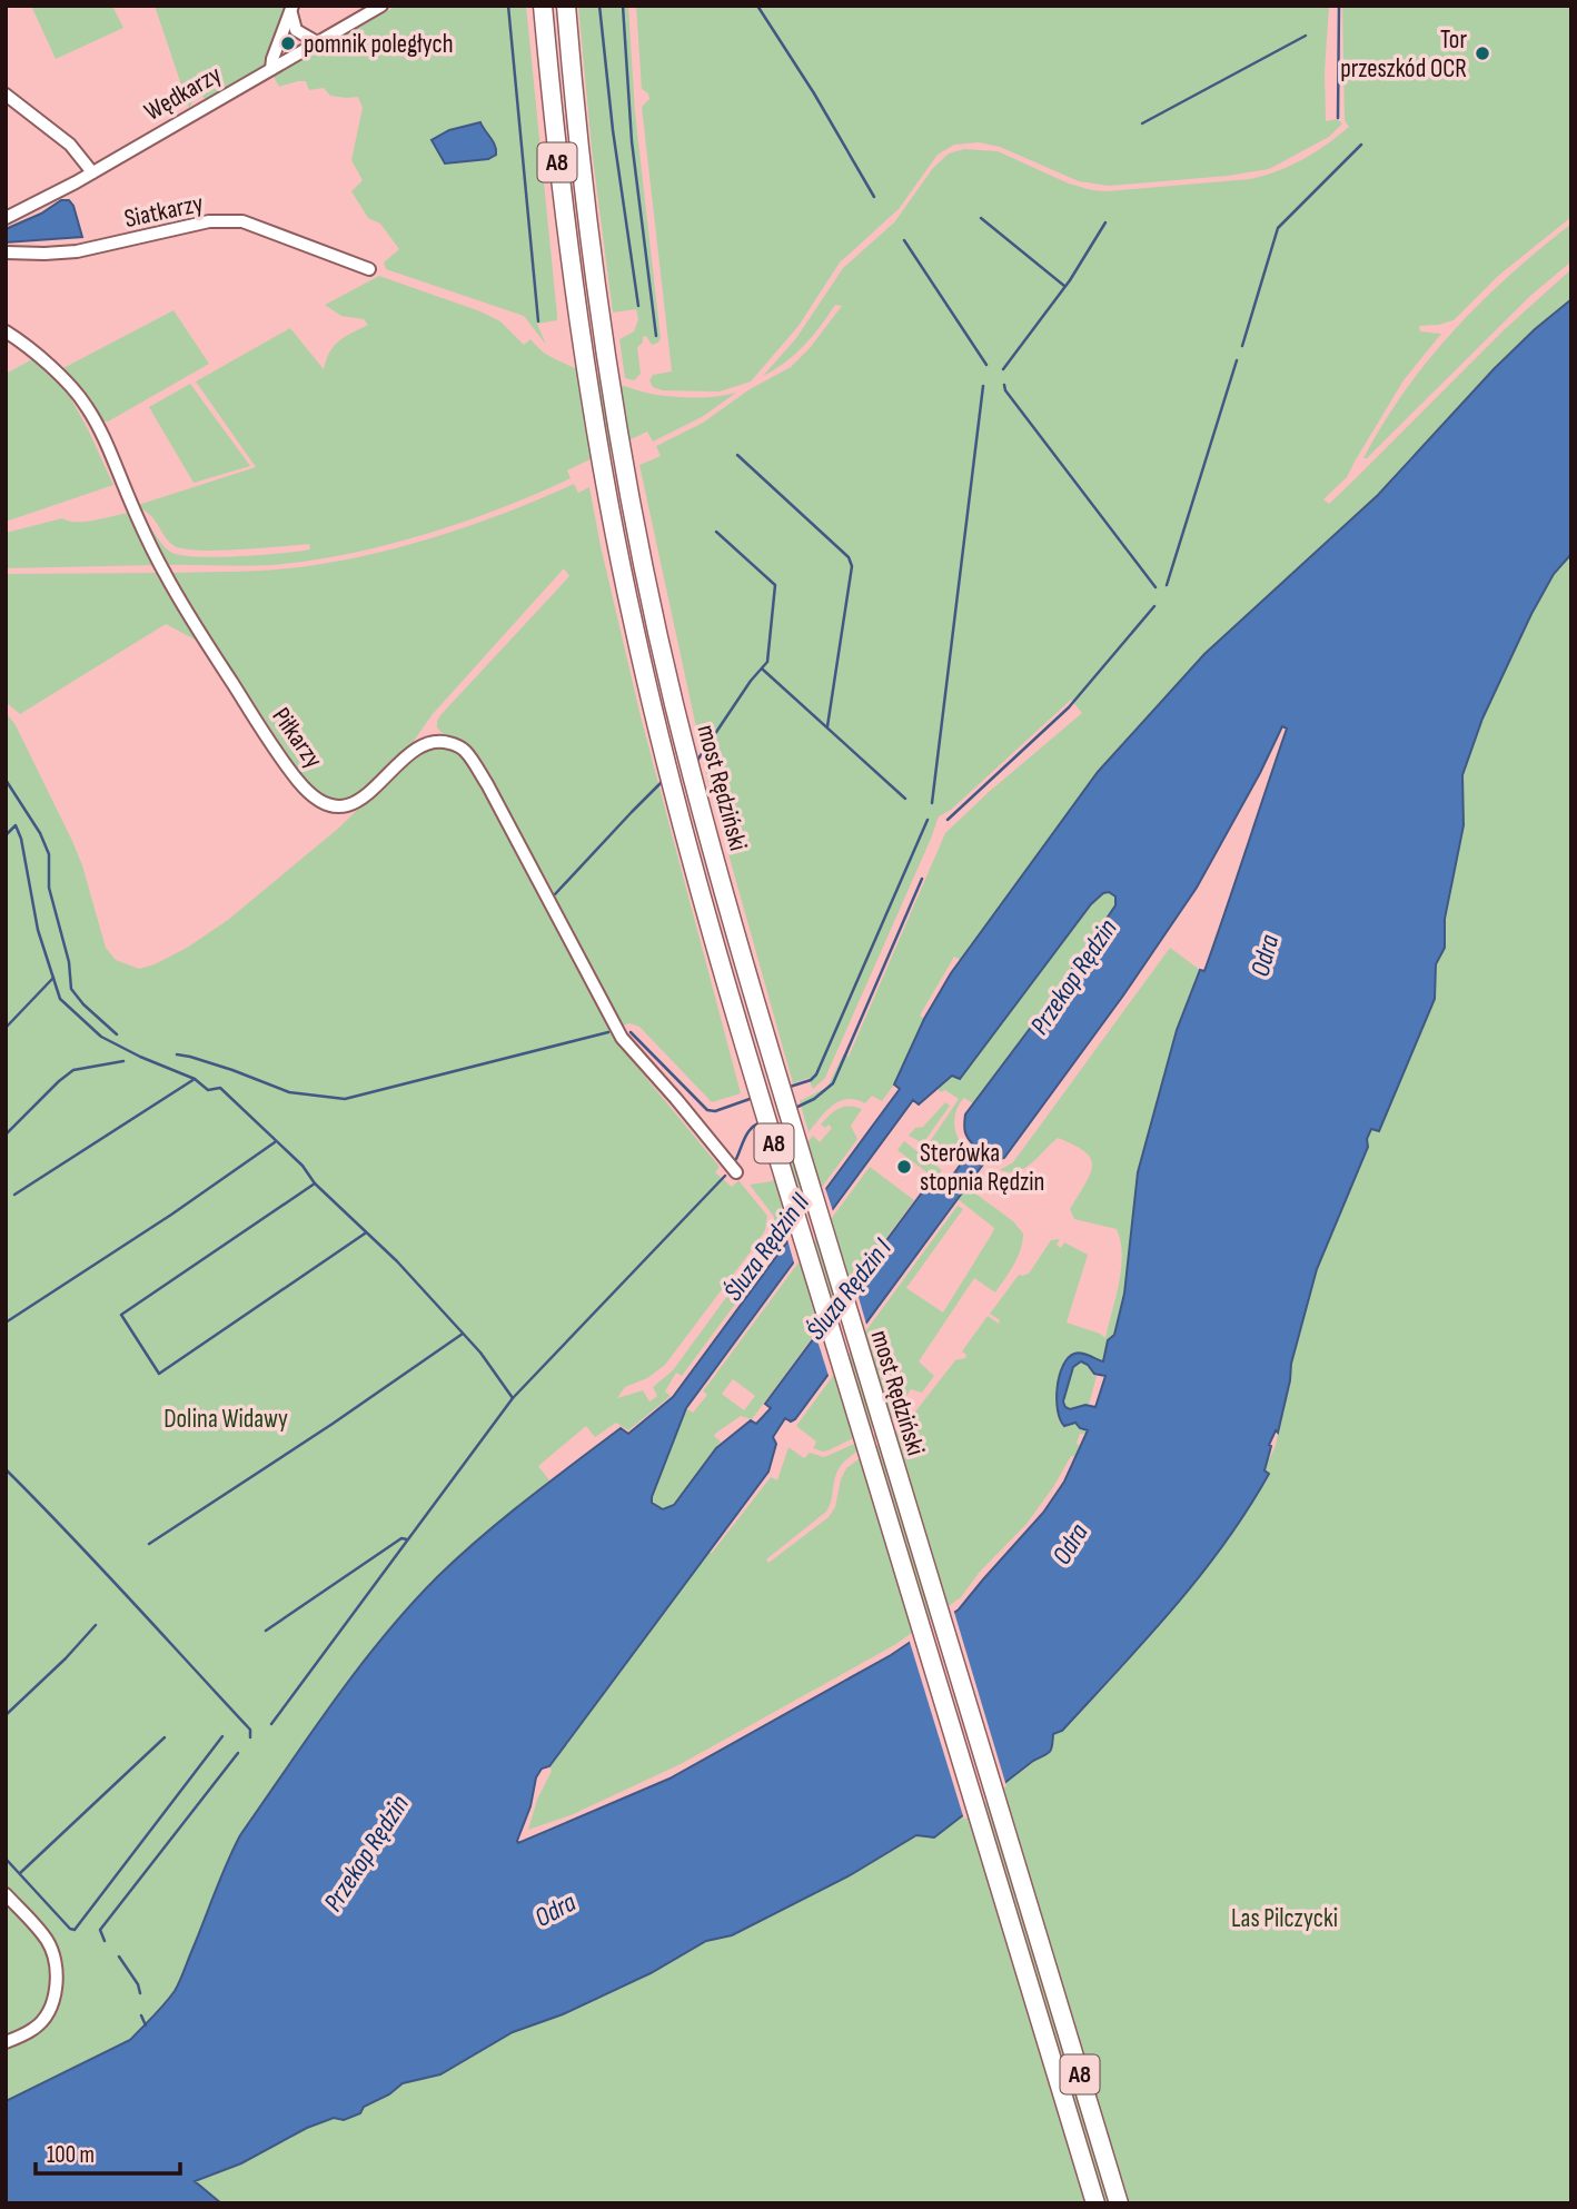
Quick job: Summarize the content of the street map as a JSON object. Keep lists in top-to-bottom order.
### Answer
{
  "streets": {
    "highway": ["A8", "most Rędziński"],
    "street": ["Wędkarzy", "Siatkarzy", "Piłkarzy"]
  },
  "water": [
    "Odra",
    "Przekop Rędzin",
    "Śluza Rędzin II",
    "Śluza Rędzin I"
  ],
  "parks": ["Dolina Widawy", "Las Pilczycki"],
  "places": ["pomnik poległych", "Tor przeszkód OCR", "Sterówka stopnia Rędzin"],
  "scale_bar": "100 m"
}
